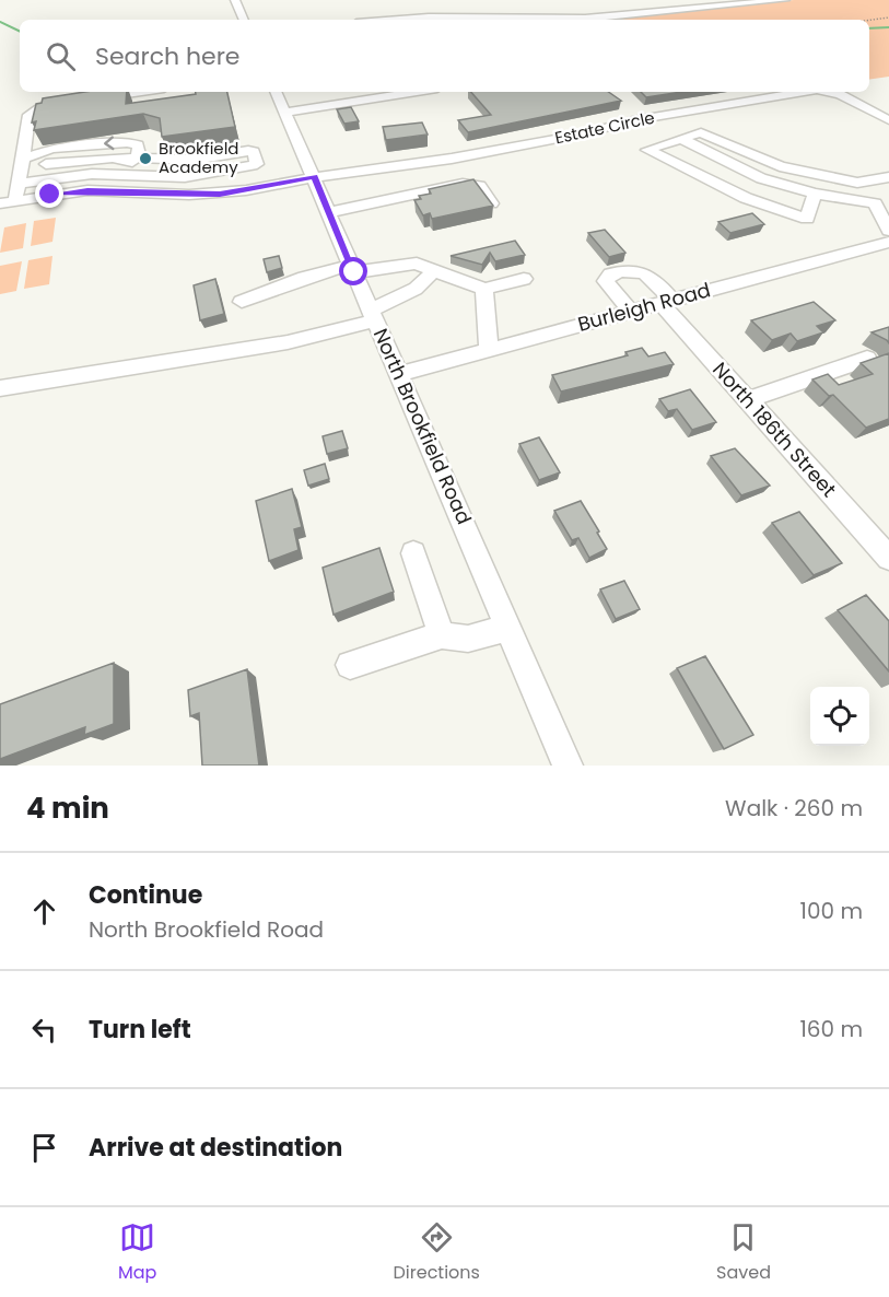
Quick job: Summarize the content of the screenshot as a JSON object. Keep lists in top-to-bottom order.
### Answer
{
  "streets": {
    "street": [
      "Estate Circle",
      "Burleigh Road",
      "North Brookfield Road",
      "North 186th Street"
    ]
  },
  "crossings": [
    ["Estate Circle", "North Brookfield Road"],
    ["Burleigh Road", "North Brookfield Road"],
    ["Burleigh Road", "North 186th Street"]
  ],
  "places": ["Brookfield Academy"],
  "page": {
    "search": "Search here",
    "heading": ["4 min", "Walk · 260 m"],
    "list": [
      ["Continue", "North Brookfield Road", "100 m"],
      ["Turn left", "160 m"],
      "Arrive at destination"
    ],
    "nav": ["Map", "Directions", "Saved"]
  }
}
